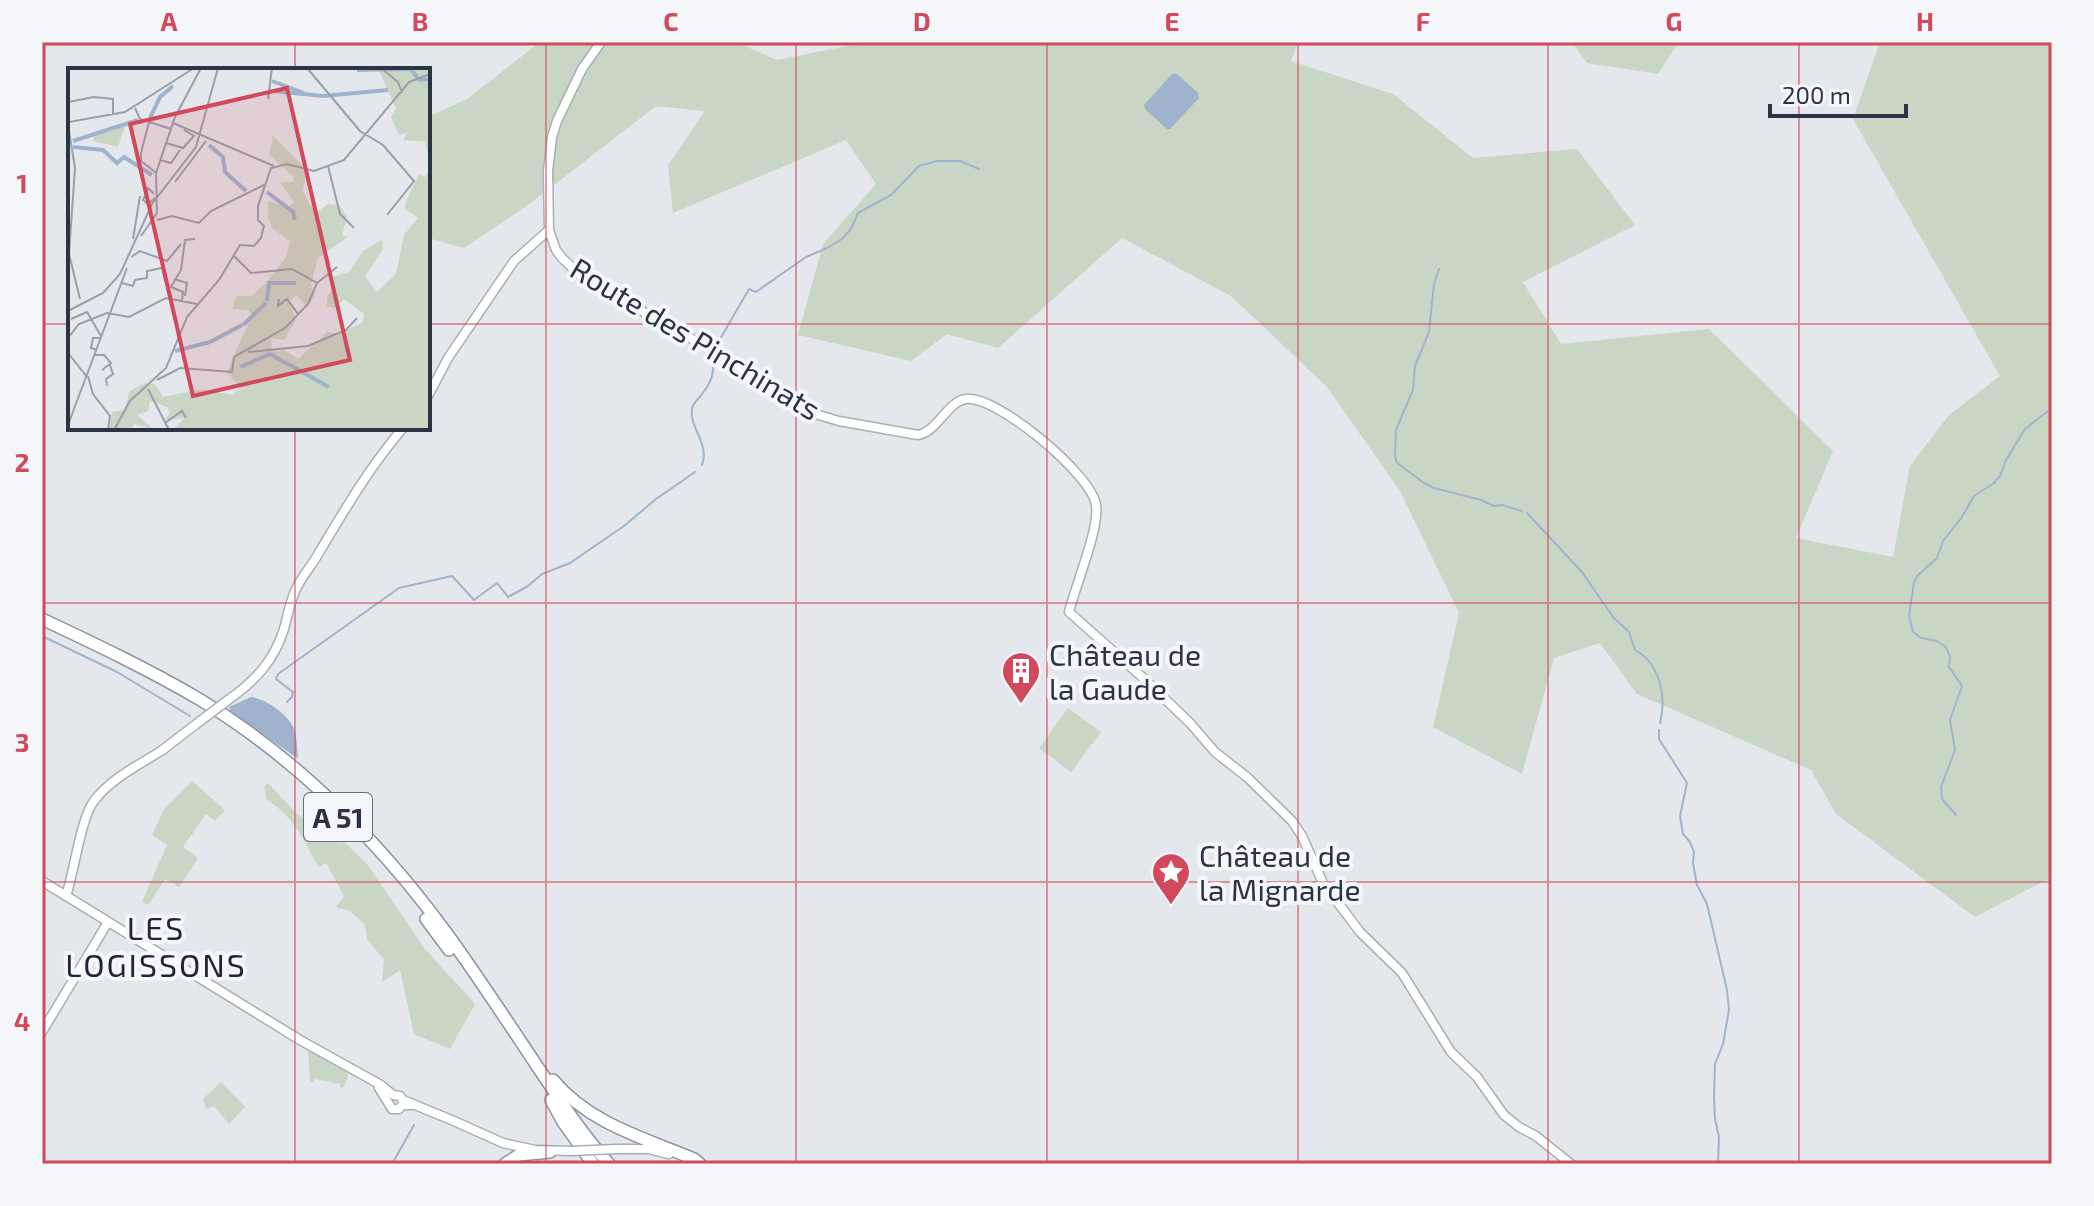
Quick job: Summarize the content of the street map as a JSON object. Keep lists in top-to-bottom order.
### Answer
{
  "streets": {
    "highway": ["A 51"],
    "street": ["Route des Pinchinats"]
  },
  "districts": ["LES LOGISSONS"],
  "places": {
    "building": ["Château de la Gaude"],
    "place": ["Château de la Mignarde"]
  },
  "scale_bar": "200 m",
  "grid": {
    "columns": [
      "A",
      "B",
      "C",
      "D",
      "E",
      "F",
      "G",
      "H"
    ],
    "rows": [
      "1",
      "2",
      "3",
      "4"
    ]
  }
}
